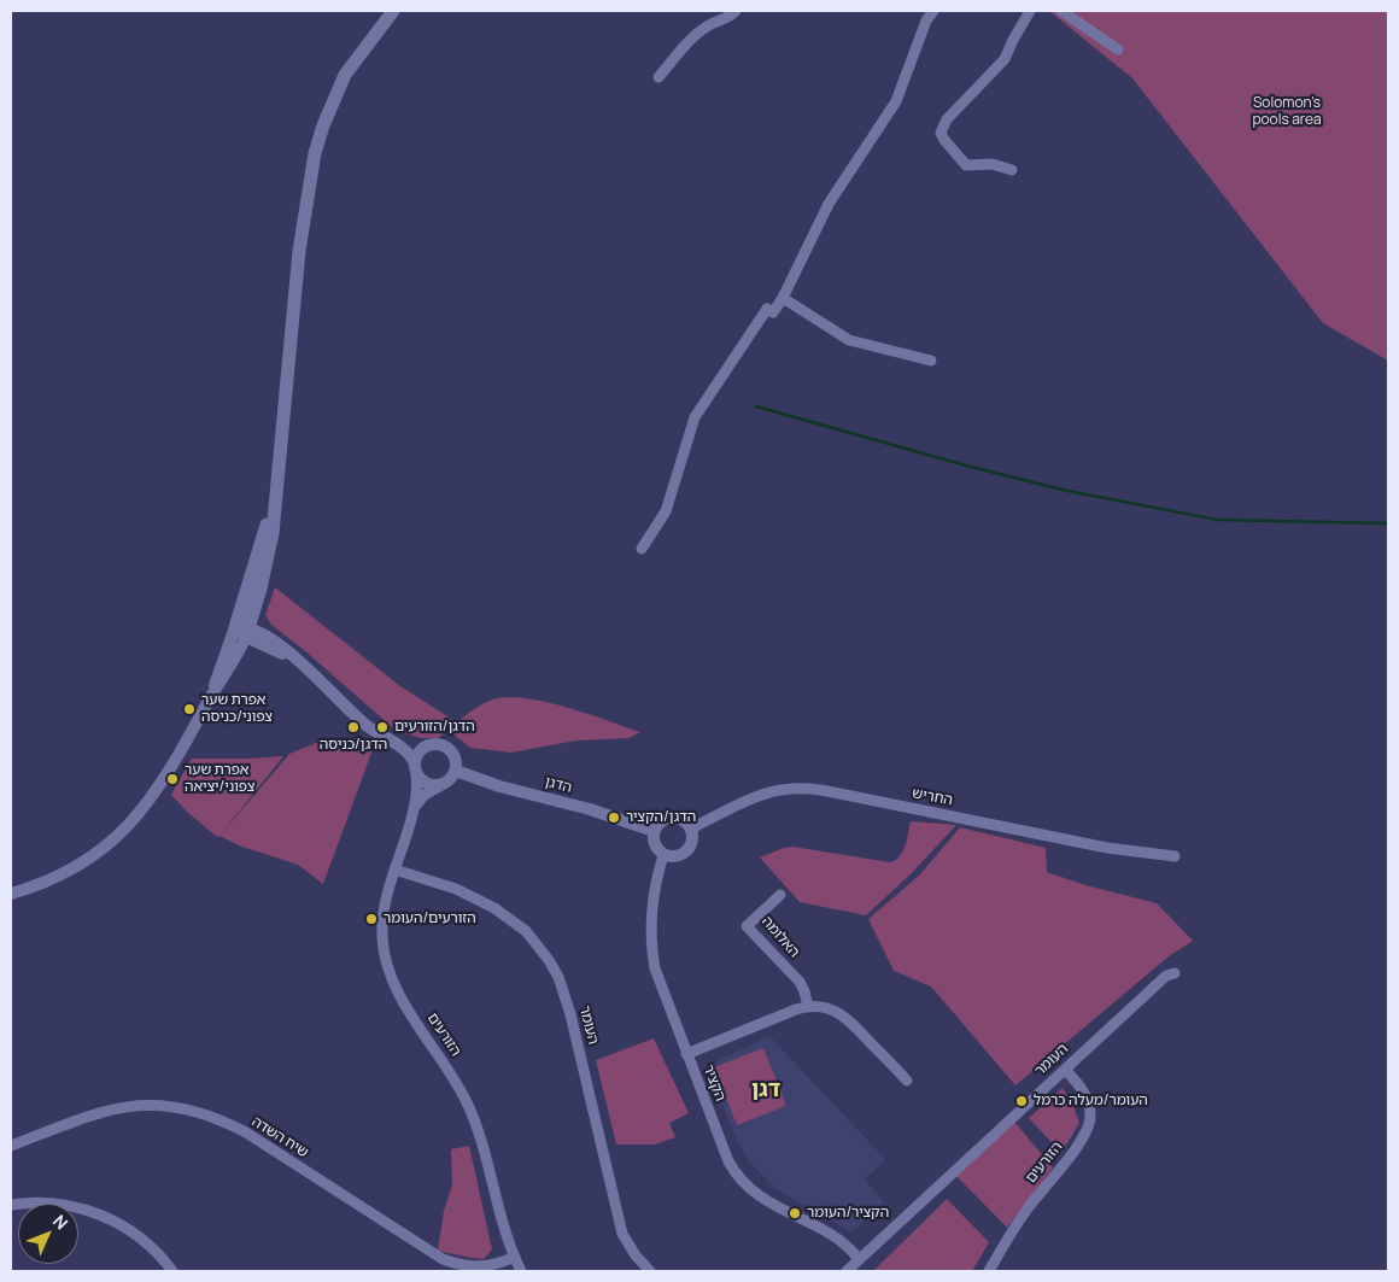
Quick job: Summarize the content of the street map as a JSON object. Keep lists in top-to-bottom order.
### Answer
{
  "streets": {
    "street": [
      "הדגן",
      "החריש",
      "האלומה",
      "העומר",
      "הזורעים",
      "הקציר",
      "שיח השדה"
    ]
  },
  "crossings": [
    ["הדגן", "החריש"],
    ["הדגן", "הזורעים"],
    ["הדגן", "הקציר"],
    ["החריש", "הקציר"],
    ["העומר", "הזורעים"],
    ["העומר", "הקציר"],
    ["הזורעים", "שיח השדה"]
  ],
  "districts": ["דגן"],
  "parks": ["Solomon's pools area"],
  "places": [
    "אפרת שער צפוני/כניסה",
    "הדגן/כניסה",
    "הדגן/הזורעים",
    "אפרת שער צפוני/יציאה",
    "הדגן/הקציר",
    "הזורעים/העומר",
    "העומר/מעלה כרמל",
    "הקציר/העומר"
  ],
  "north": "top right"
}
